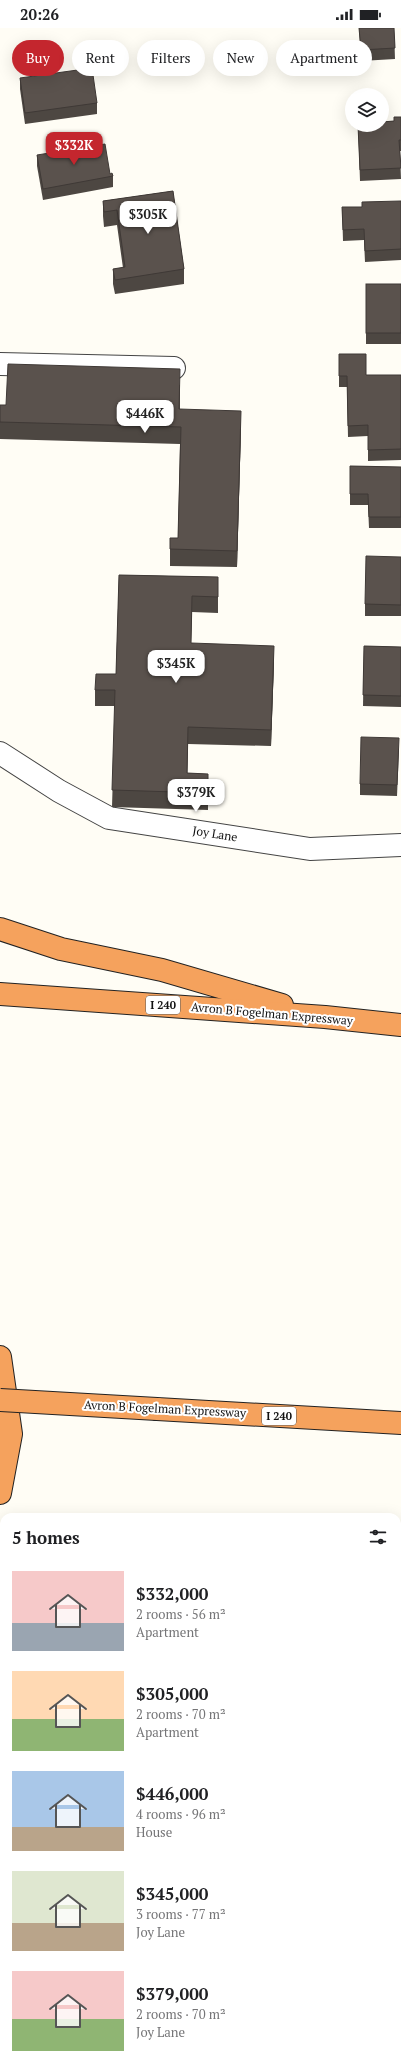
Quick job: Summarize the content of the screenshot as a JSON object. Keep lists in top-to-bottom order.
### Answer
{
  "streets": {
    "highway": ["I 240", "Avron B Fogelman Expressway"],
    "street": ["Joy Lane"]
  },
  "page": {
    "status": "20:26",
    "chip": [
      "Buy",
      "Rent",
      "Filters",
      "New",
      "Apartment"
    ],
    "price": [
      "$332K",
      "$305K",
      "$446K",
      "$345K",
      "$379K"
    ],
    "heading": "5 homes",
    "list": [
      {
        "name": "$332,000",
        "note": "2 rooms · 56 m² · Apartment"
      },
      {
        "name": "$305,000",
        "note": "2 rooms · 70 m² · Apartment"
      },
      {
        "name": "$446,000",
        "note": "4 rooms · 96 m² · House"
      },
      {
        "name": "$345,000",
        "note": "3 rooms · 77 m² · Joy Lane"
      },
      {
        "name": "$379,000",
        "note": "2 rooms · 70 m² · Joy Lane"
      }
    ]
  }
}
